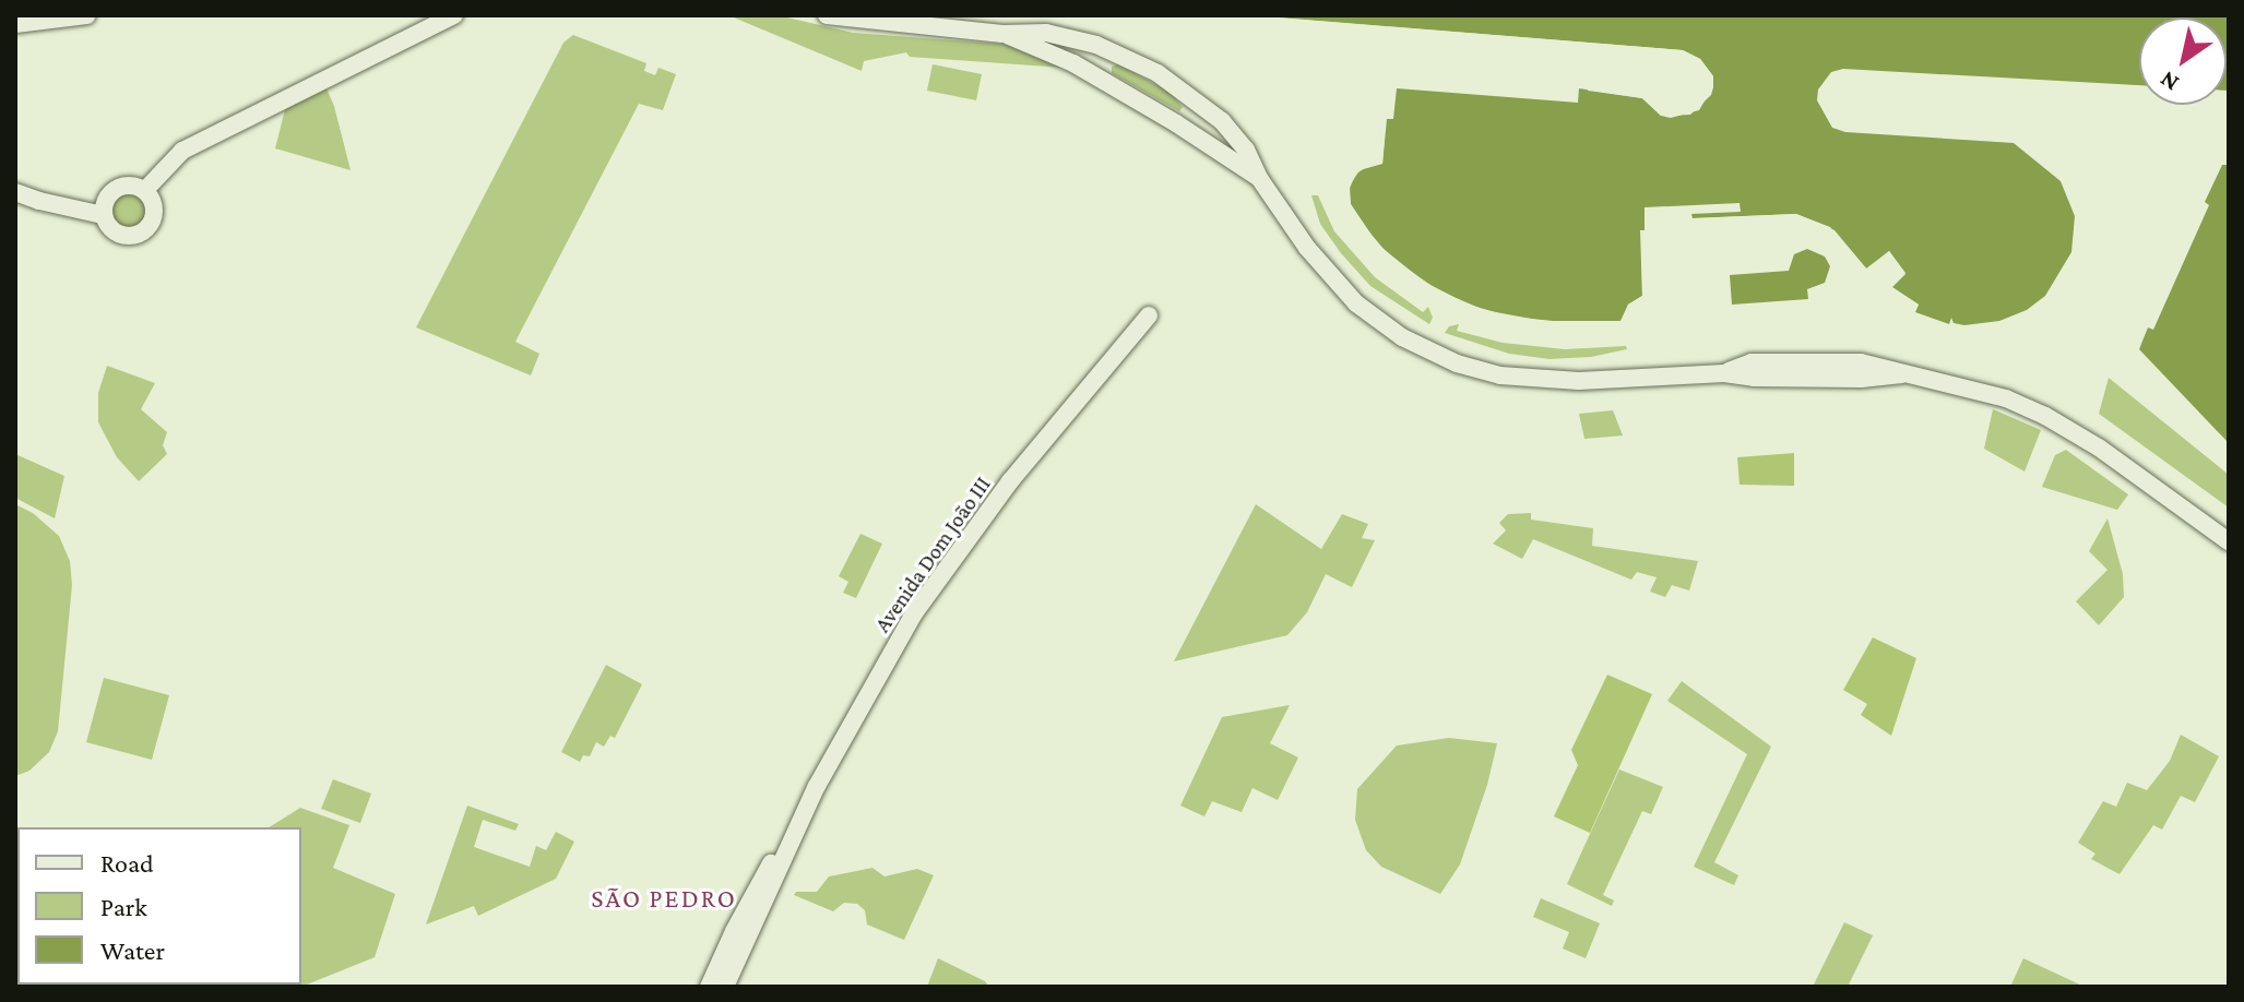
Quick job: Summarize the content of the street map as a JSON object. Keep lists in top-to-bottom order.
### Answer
{
  "streets": {
    "main road": ["Avenida Dom João III"]
  },
  "districts": ["SÃO PEDRO"],
  "legend": ["Road", "Park", "Water"],
  "north": "bottom left"
}
